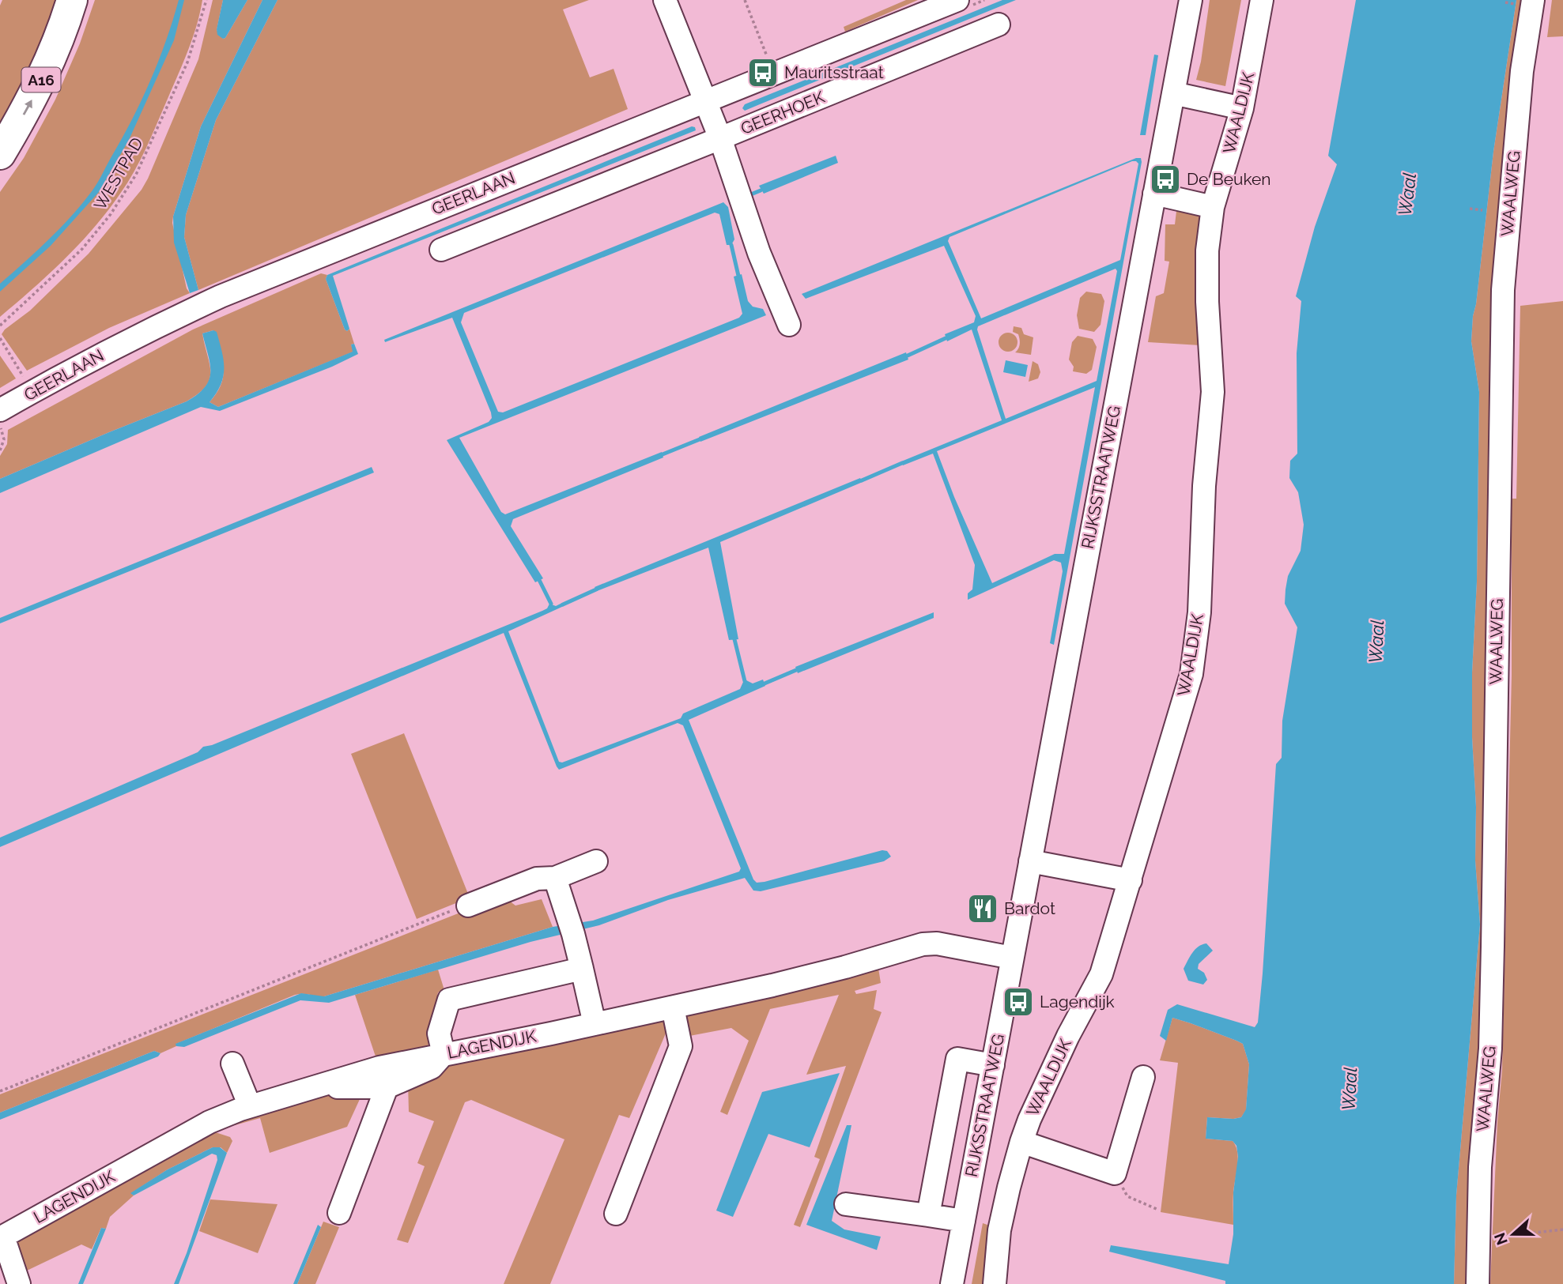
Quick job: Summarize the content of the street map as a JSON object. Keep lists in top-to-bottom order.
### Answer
{
  "streets": {
    "highway": ["A16"],
    "street": [
      "GEERHOEK",
      "WAALDIJK",
      "GEERLAAN",
      "WAALWEG",
      "RIJKSSTRAATWEG",
      "LAGENDIJK"
    ],
    "path": ["WESTPAD"]
  },
  "crossings": [
    ["GEERHOEK", "GEERLAAN"],
    ["RIJKSSTRAATWEG", "LAGENDIJK"]
  ],
  "water": ["Waal"],
  "places": {
    "bus stop": ["Mauritsstraat", "De Beuken", "Lagendijk"],
    "restaurant": ["Bardot"]
  },
  "north": "left"
}
